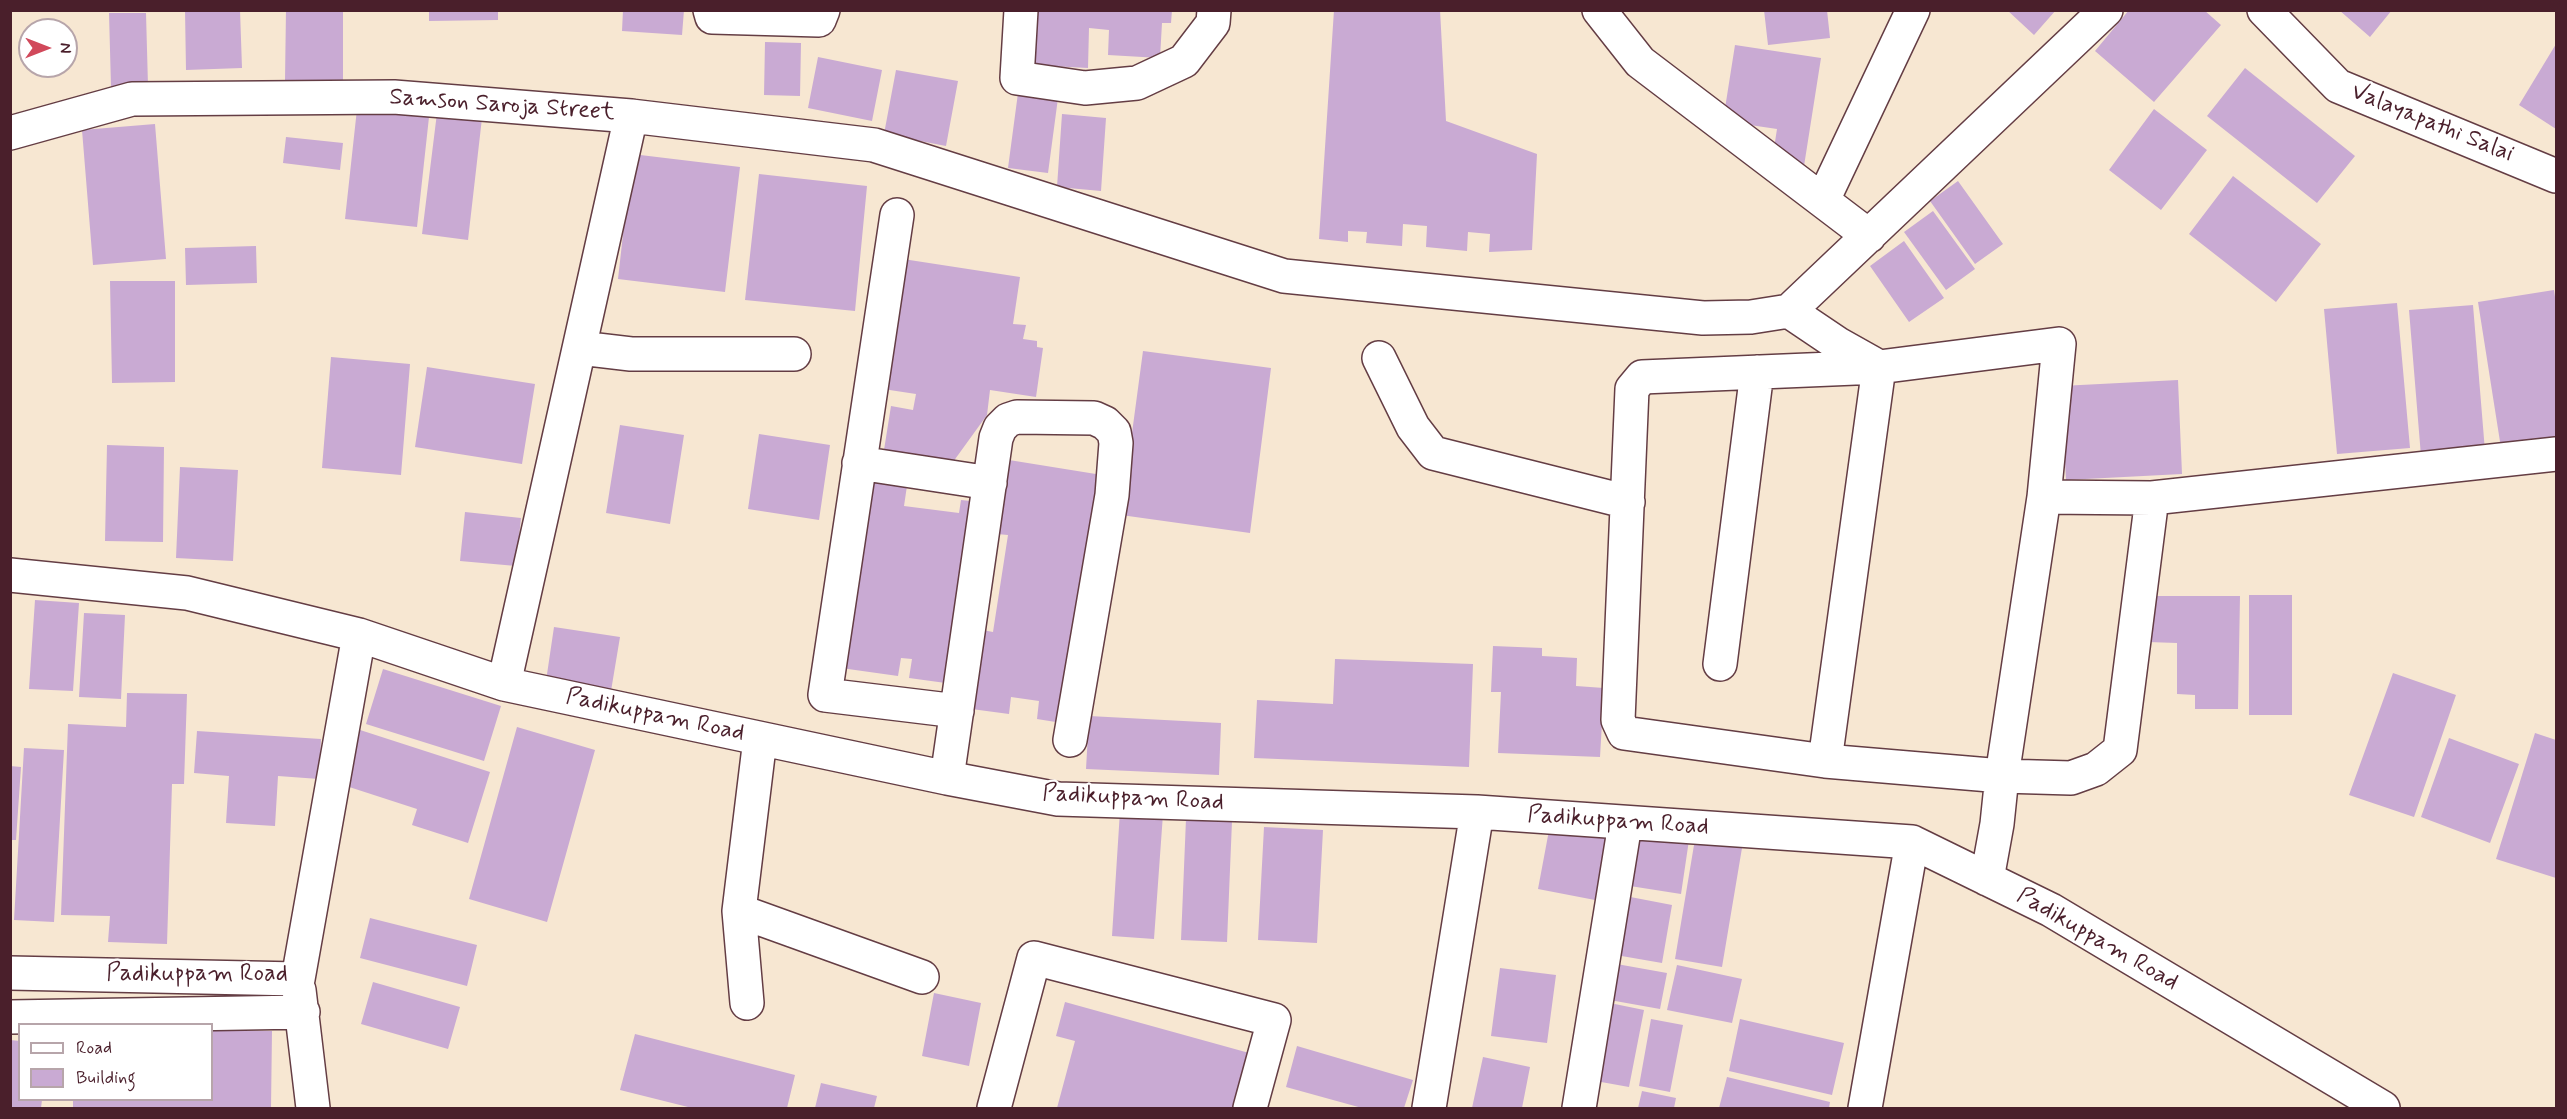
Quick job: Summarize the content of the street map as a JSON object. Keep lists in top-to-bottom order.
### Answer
{
  "streets": {
    "street": ["Samson Saroja Street", "Valayapathi Salai", "Padikuppam Road"]
  },
  "crossings": [
    ["Samson Saroja Street", "Padikuppam Road"]
  ],
  "legend": ["Road", "Building"],
  "north": "right"
}
